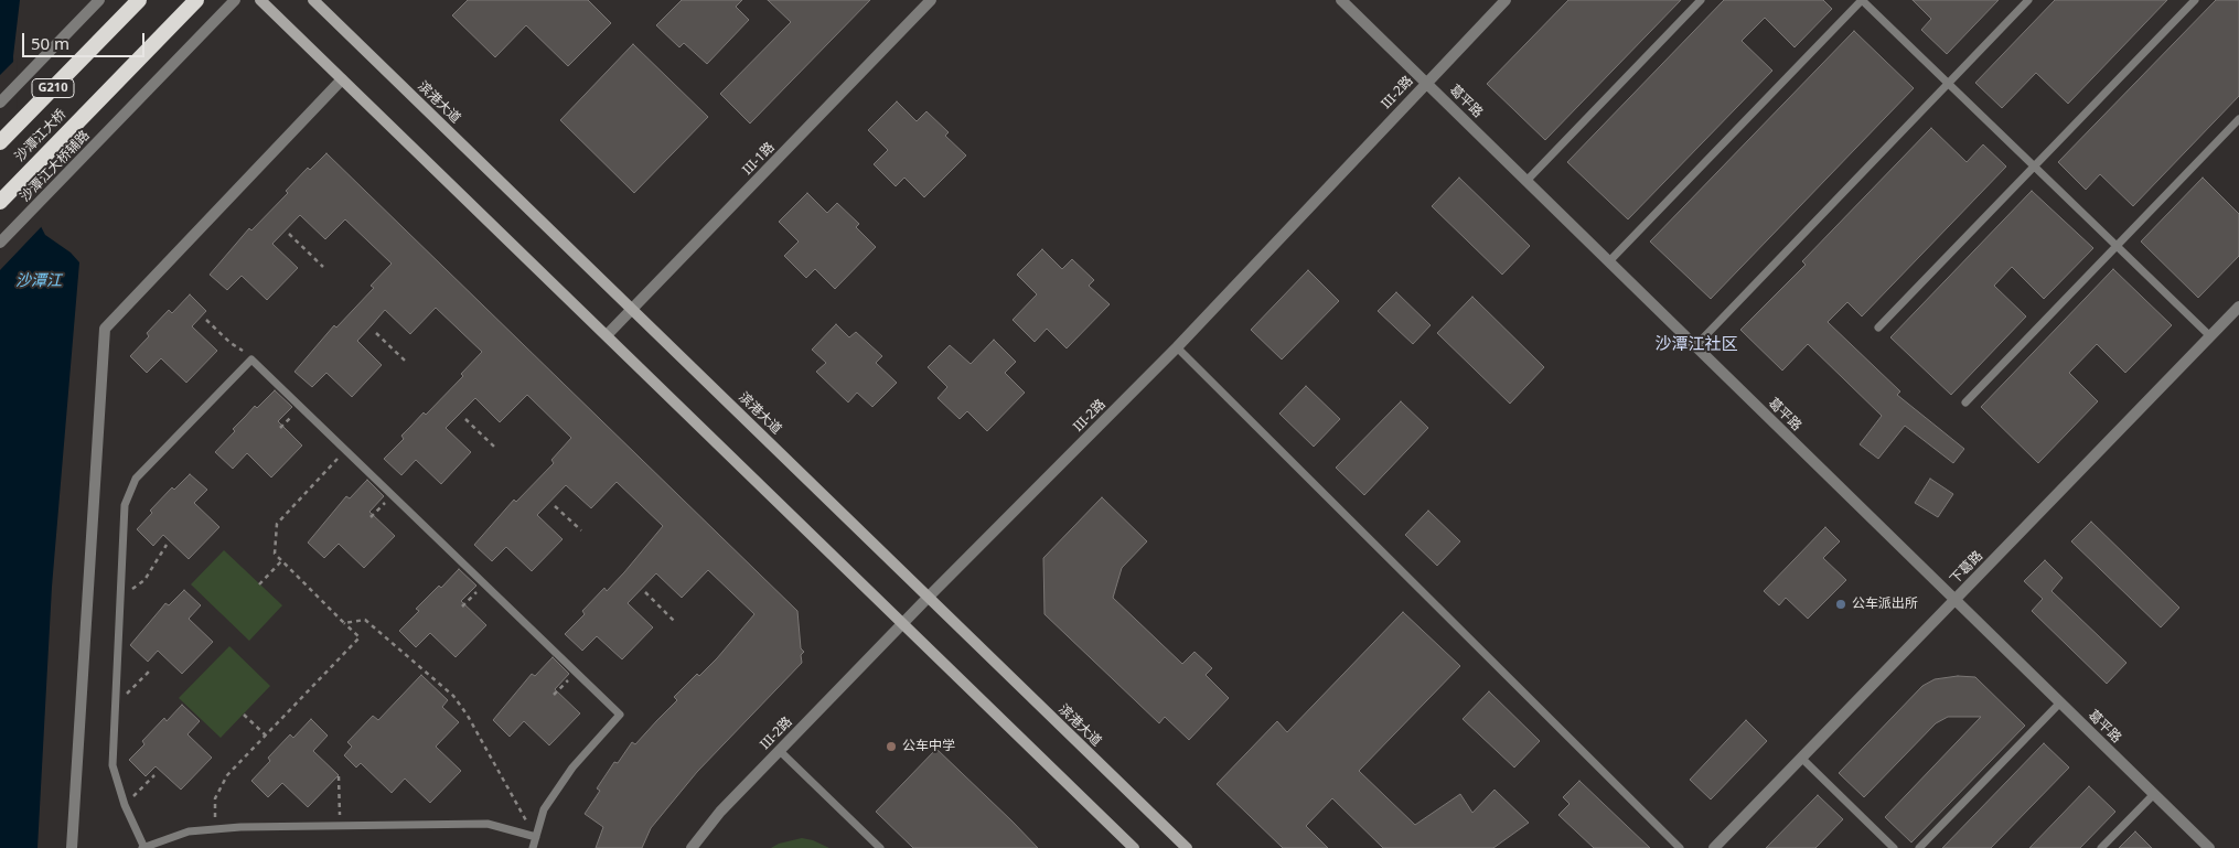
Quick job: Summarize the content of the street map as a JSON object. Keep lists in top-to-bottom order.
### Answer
{
  "streets": {
    "highway": ["G210", "沙潭江大桥"],
    "main road": ["滨港大道"],
    "street": [
      "III-2路",
      "葛平路",
      "III-1路",
      "沙潭江大桥辅路",
      "下葛路"
    ]
  },
  "crossings": [
    ["III-2路", "葛平路"],
    ["III-2路", "滨港大道"],
    ["葛平路", "下葛路"],
    ["滨港大道", "III-1路"]
  ],
  "districts": ["沙潭江社区"],
  "water": ["沙潭江"],
  "places": ["公车派出所", "公车中学"],
  "scale_bar": "50 m"
}
